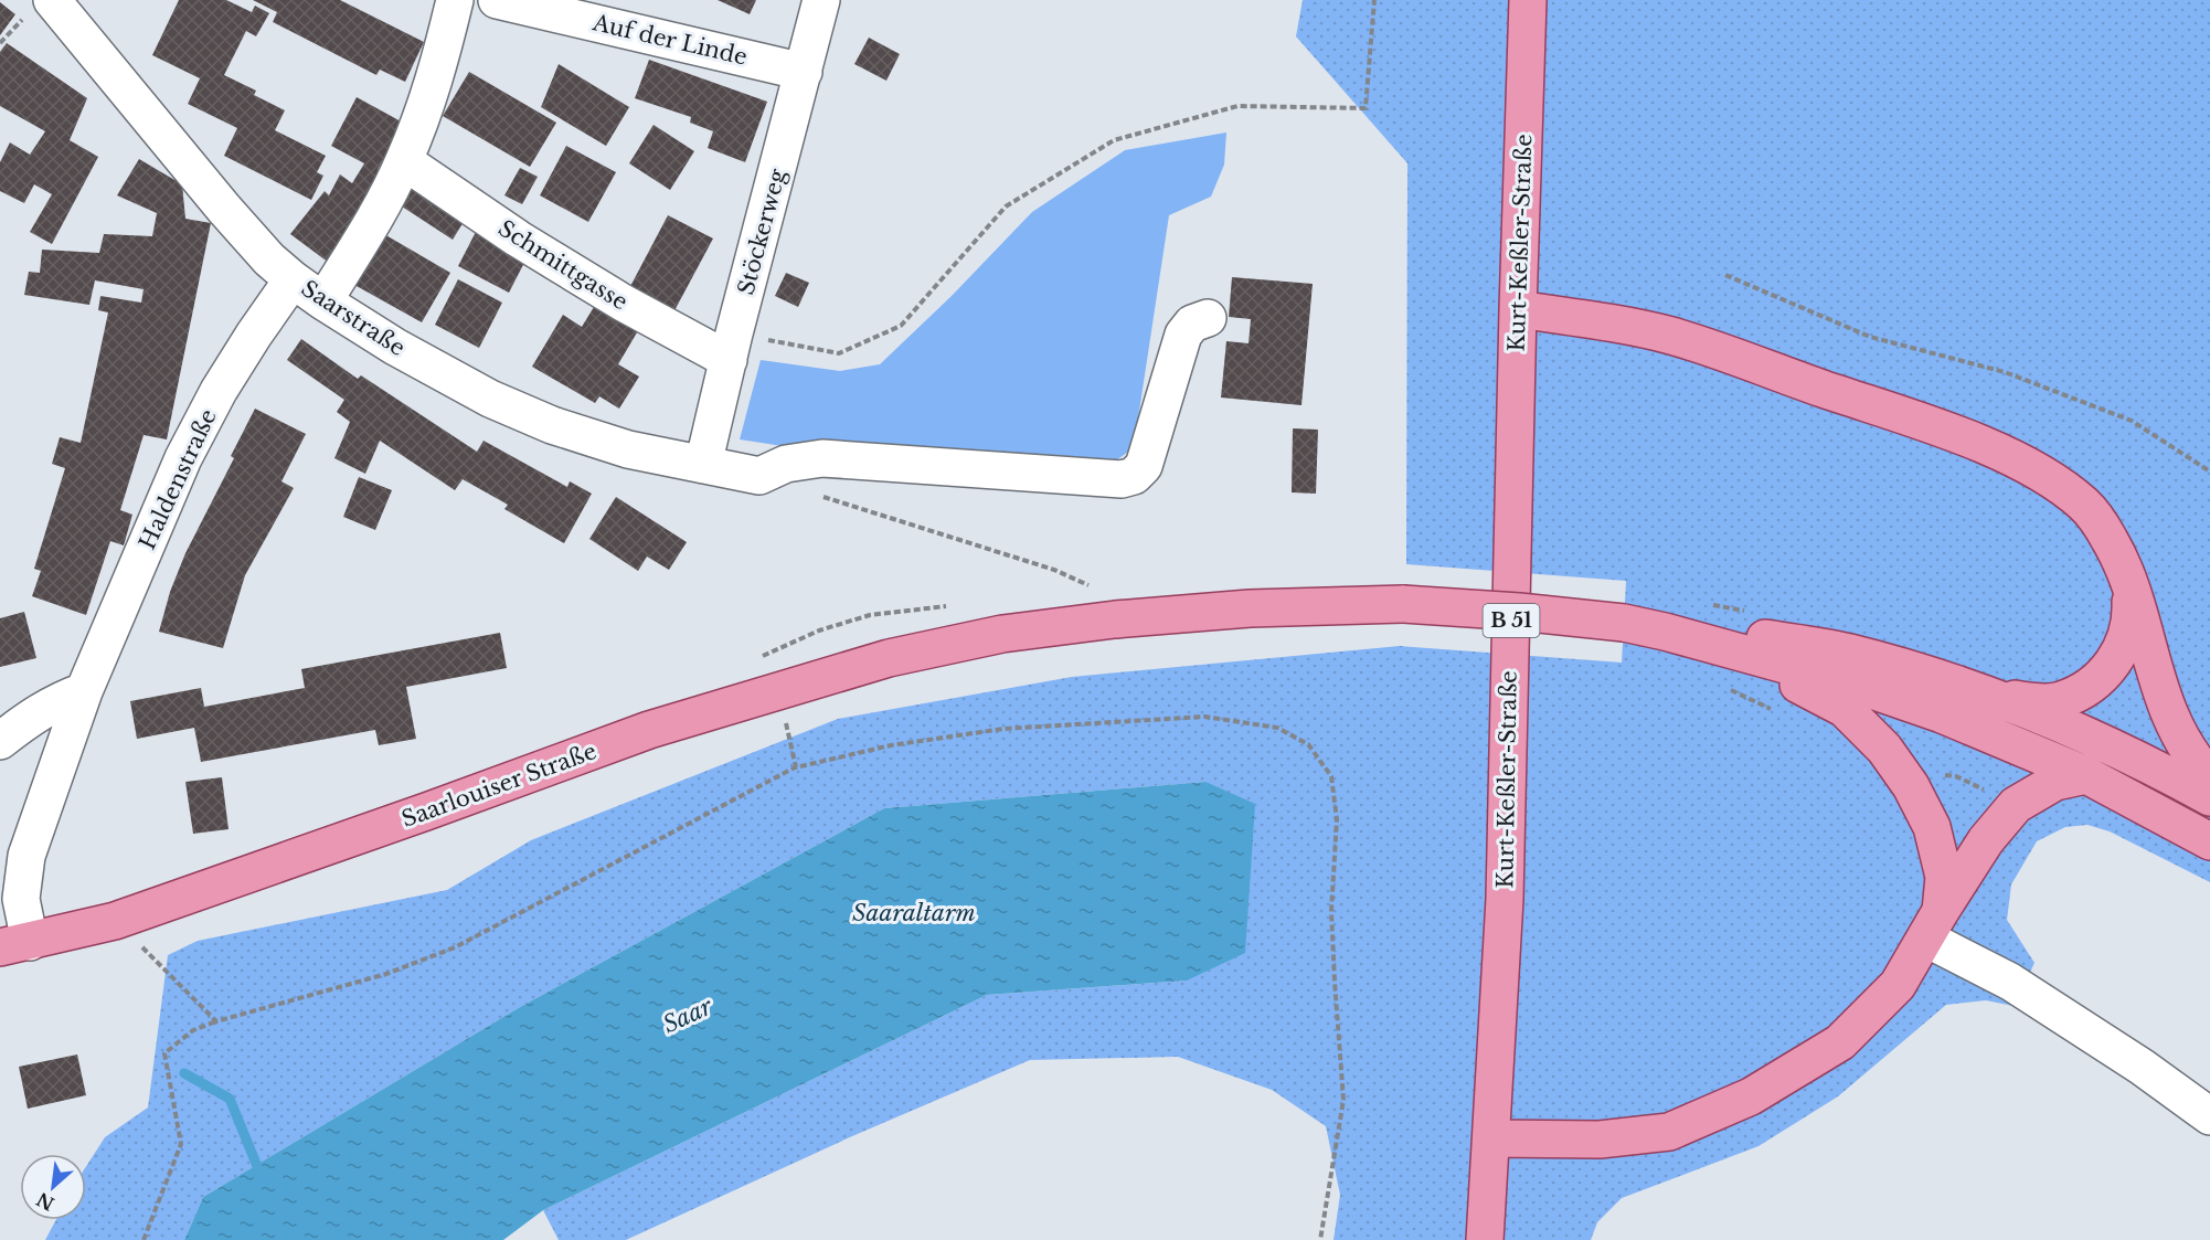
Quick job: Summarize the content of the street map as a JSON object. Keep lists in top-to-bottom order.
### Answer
{
  "streets": {
    "main road": ["Kurt-Keßler-Straße", "B 51", "Saarlouiser Straße"],
    "street": [
      "Auf der Linde",
      "Stöckerweg",
      "Schmittgasse",
      "Saarstraße",
      "Haldenstraße"
    ]
  },
  "crossings": [
    ["Auf der Linde", "Stöckerweg"],
    ["Stöckerweg", "Schmittgasse"],
    ["Stöckerweg", "Saarstraße"],
    ["Saarstraße", "Haldenstraße"],
    ["Haldenstraße", "Saarlouiser Straße"]
  ],
  "water": ["Saaraltarm", "Saar"],
  "north": "bottom left"
}
